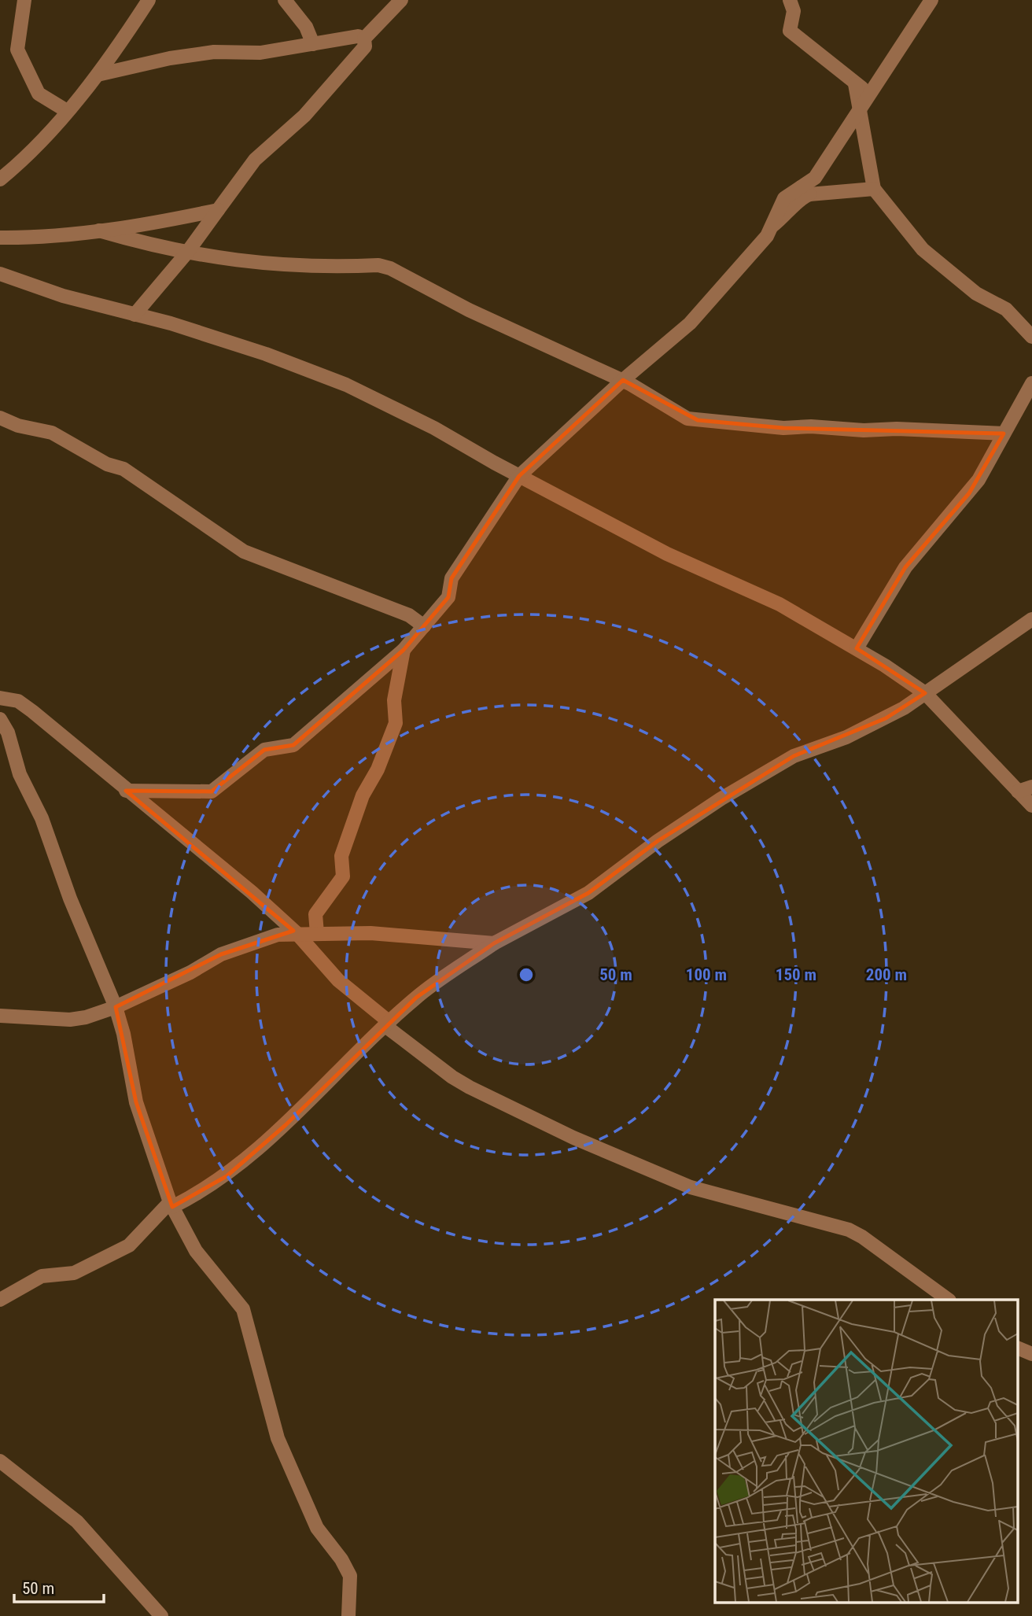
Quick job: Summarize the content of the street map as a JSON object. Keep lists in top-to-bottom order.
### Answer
{
  "scale_bar": "50 m",
  "rings": [
    "50 m",
    "100 m",
    "150 m",
    "200 m"
  ]
}
